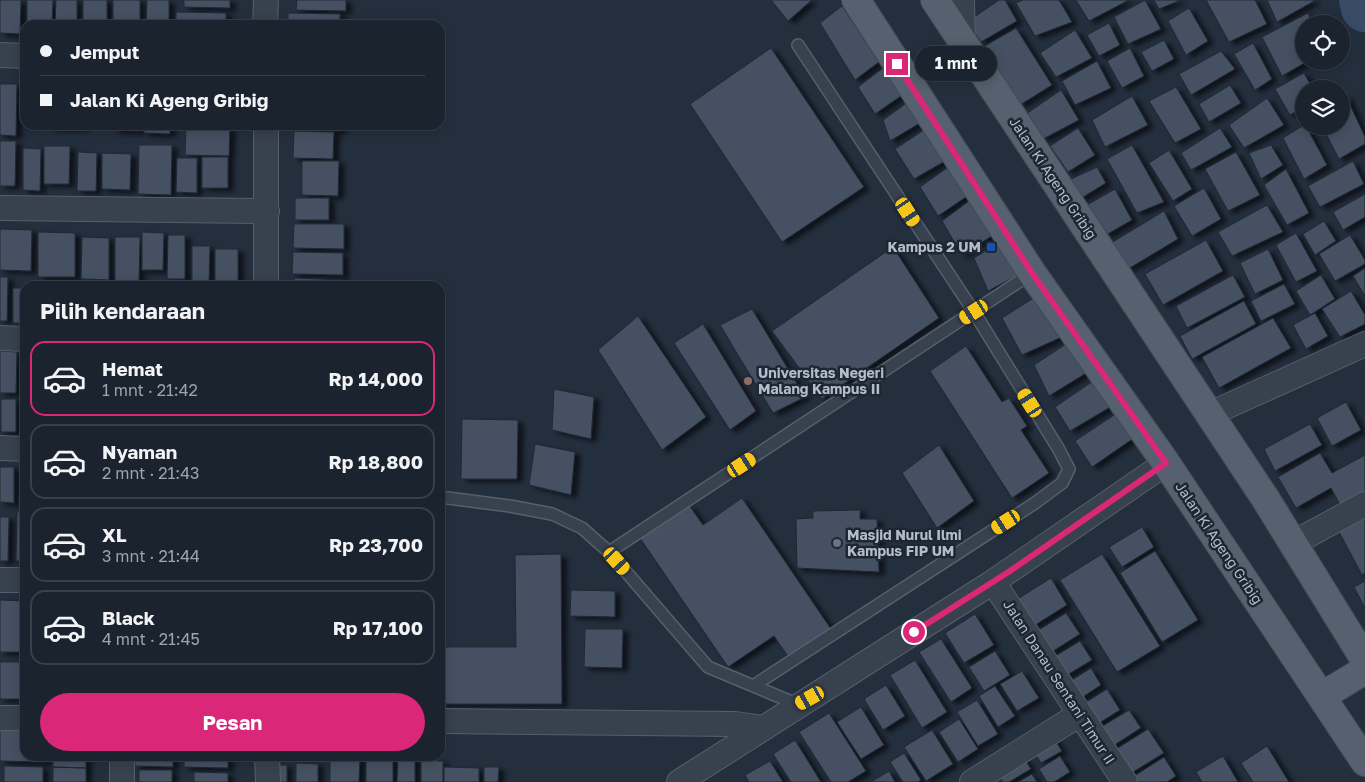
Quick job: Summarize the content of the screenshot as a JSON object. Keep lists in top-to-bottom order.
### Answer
{
  "streets": {
    "main road": ["Jalan Ki Ageng Gribig"],
    "street": ["Jalan Danau Sentani Timur II"]
  },
  "places": {
    "transit": ["Kampus 2 UM"],
    "other": ["Universitas Negeri Malang Kampus II", "Masjid Nurul Ilmi Kampus FIP UM"]
  },
  "page": {
    "banner": ["Jemput", "Jalan Ki Ageng Gribig"],
    "bubble": "1 mnt",
    "heading": "Pilih kendaraan",
    "list": [
      {
        "name": "Hemat",
        "note": "1 mnt · 21:42",
        "value": "Rp 14,000"
      },
      {
        "name": "Nyaman",
        "note": "2 mnt · 21:43",
        "value": "Rp 18,800"
      },
      {
        "name": "XL",
        "note": "3 mnt · 21:44",
        "value": "Rp 23,700"
      },
      {
        "name": "Black",
        "note": "4 mnt · 21:45",
        "value": "Rp 17,100"
      }
    ],
    "buttons": "Pesan"
  }
}
